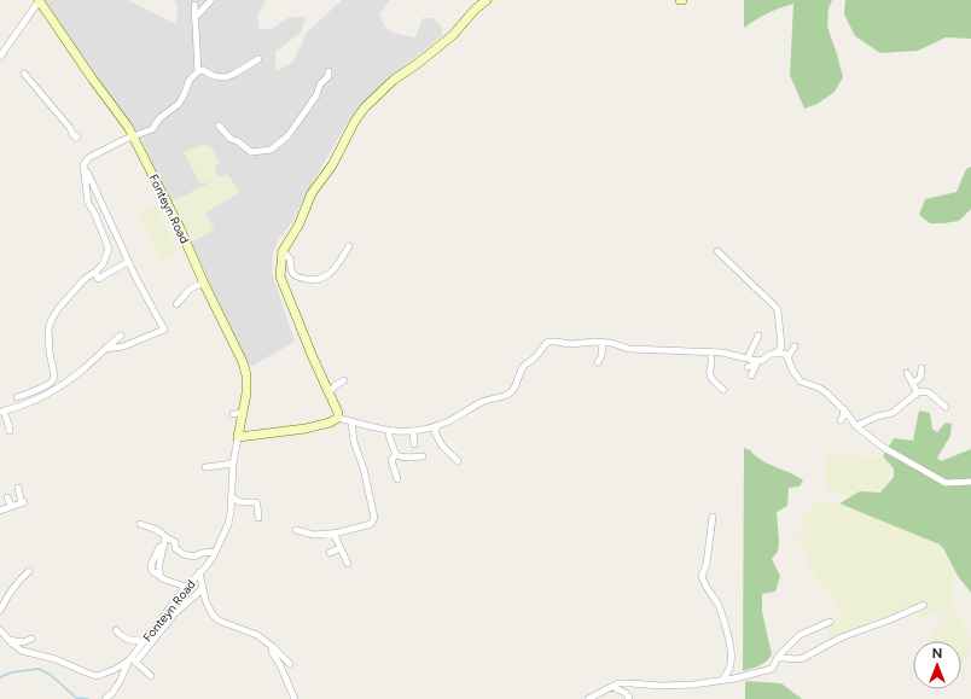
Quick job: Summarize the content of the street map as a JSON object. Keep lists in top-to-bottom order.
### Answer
{
  "streets": {
    "street": ["Fonteyn Road"]
  },
  "north": "top"
}
